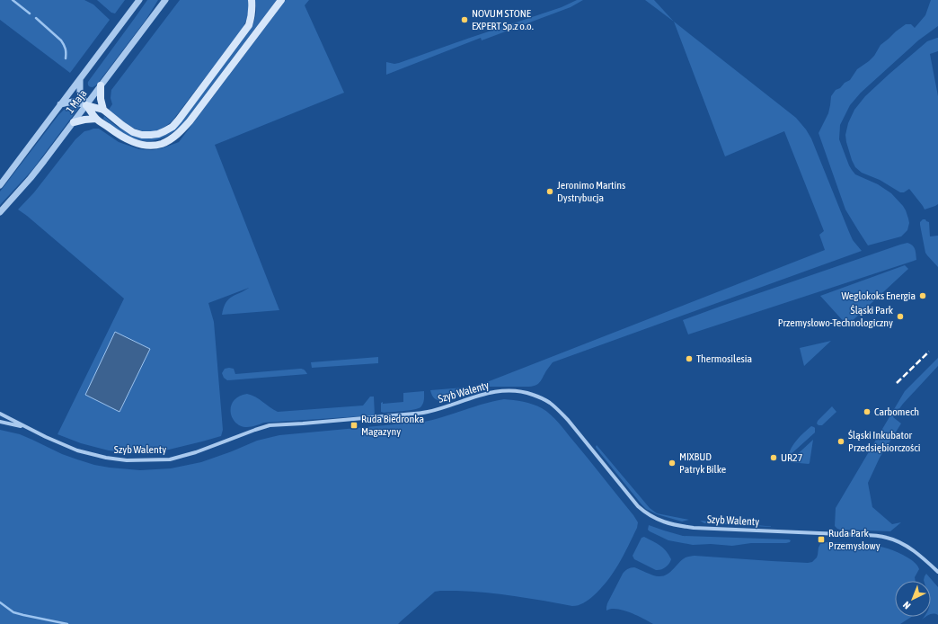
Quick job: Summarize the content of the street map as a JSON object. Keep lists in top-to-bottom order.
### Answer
{
  "streets": {
    "street": ["1 Maja", "Szyb Walenty"]
  },
  "places": {
    "other": [
      "NOVUM STONE EXPERT Sp.z o.o.",
      "Jeronimo Martins Dystrybucja",
      "Weglokoks Energia",
      "Śląski Park Przemysłowo-Technologiczny",
      "Thermosilesia",
      "Carbomech",
      "Śląski Inkubator Przedsiębiorczości",
      "UR27",
      "MIXBUD Patryk Bilke"
    ],
    "transit": ["Ruda Biedronka Magazyny", "Ruda Park Przemysłowy"]
  },
  "north": "bottom left"
}
